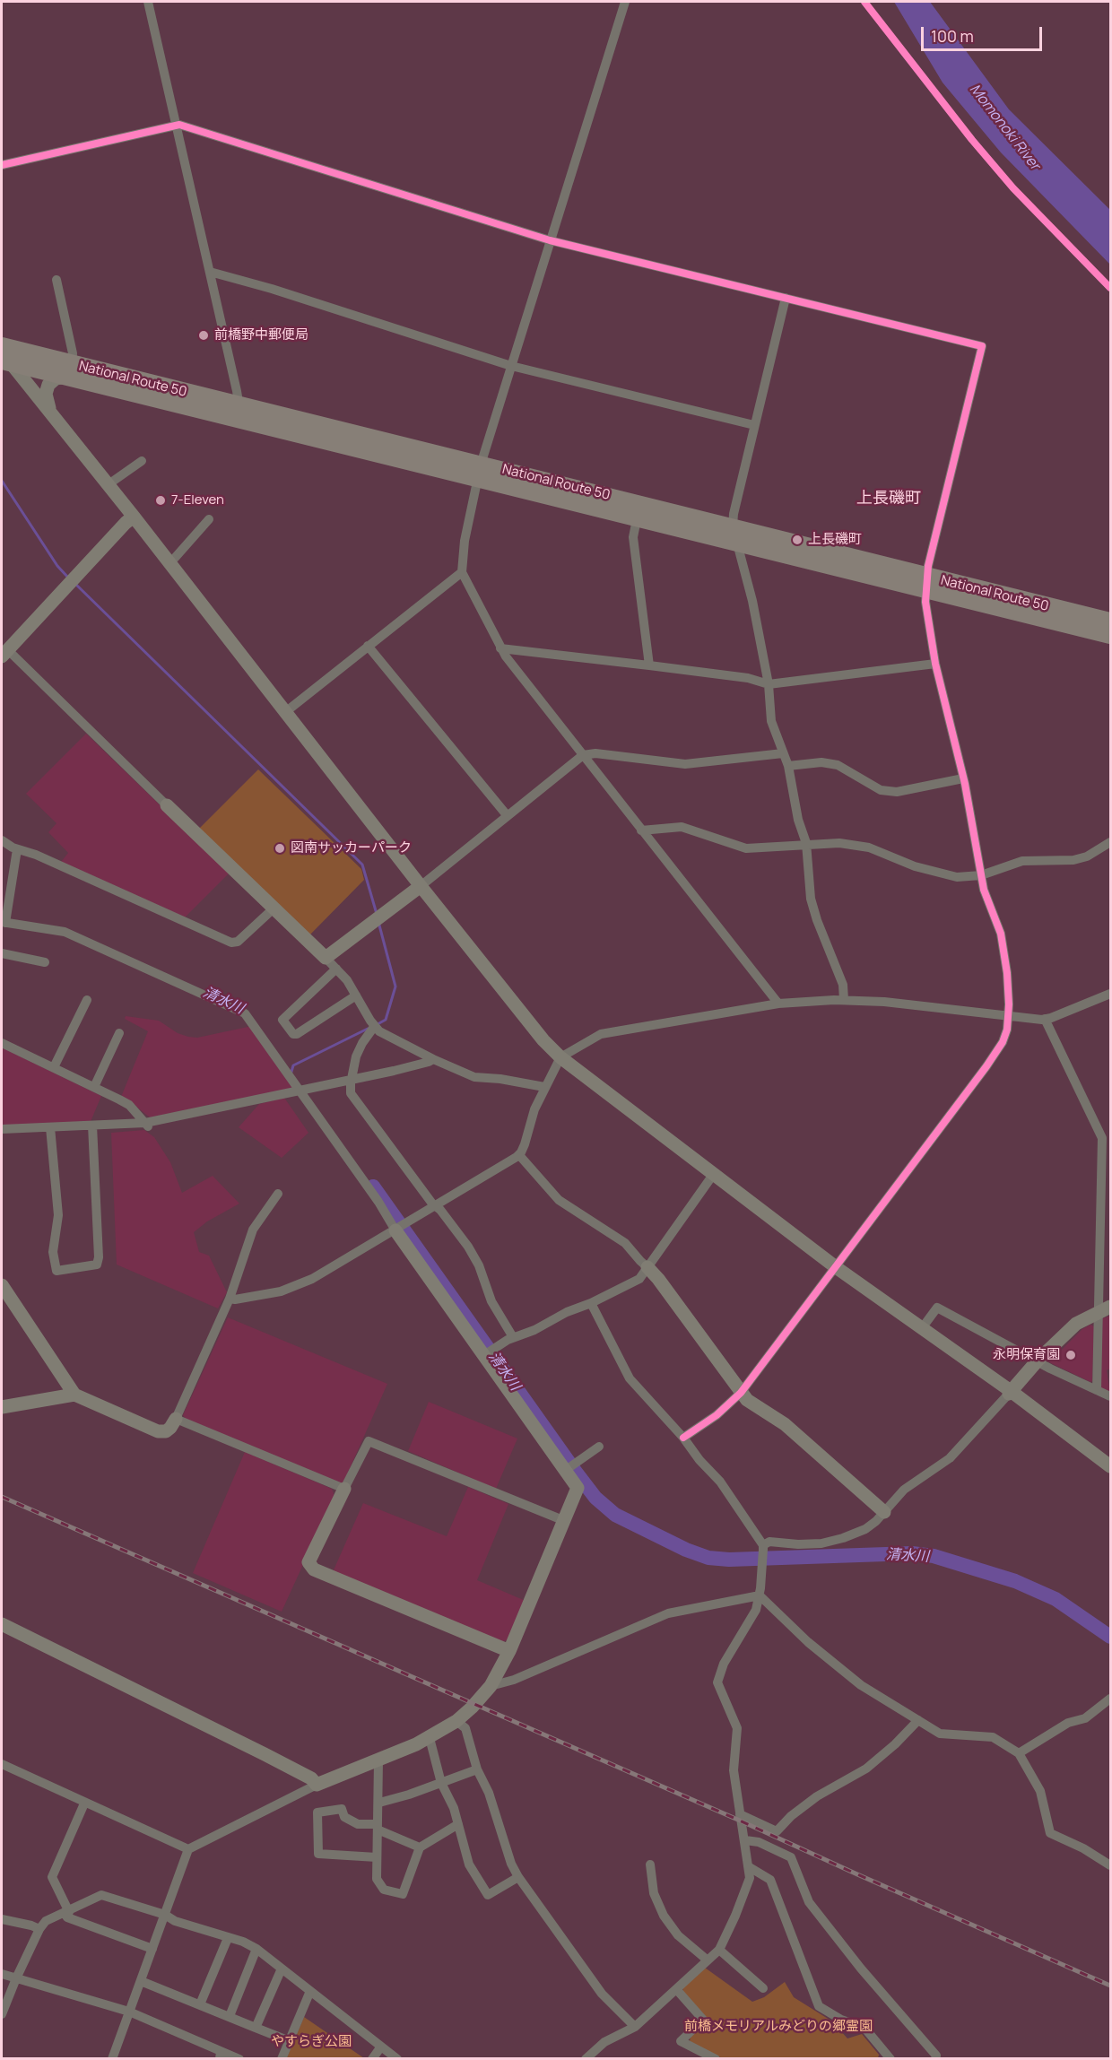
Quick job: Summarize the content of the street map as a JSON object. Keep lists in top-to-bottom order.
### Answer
{
  "streets": {
    "highway": ["National Route 50"]
  },
  "districts": ["上長磯町"],
  "water": ["Momonoki River", "清水川"],
  "parks": ["前橋メモリアルみどりの郷霊園", "やすらぎ公園"],
  "places": [
    "前橋野中郵便局",
    "7-Eleven",
    "上長磯町",
    "図南サッカーパーク",
    "永明保育園"
  ],
  "scale_bar": "100 m"
}
